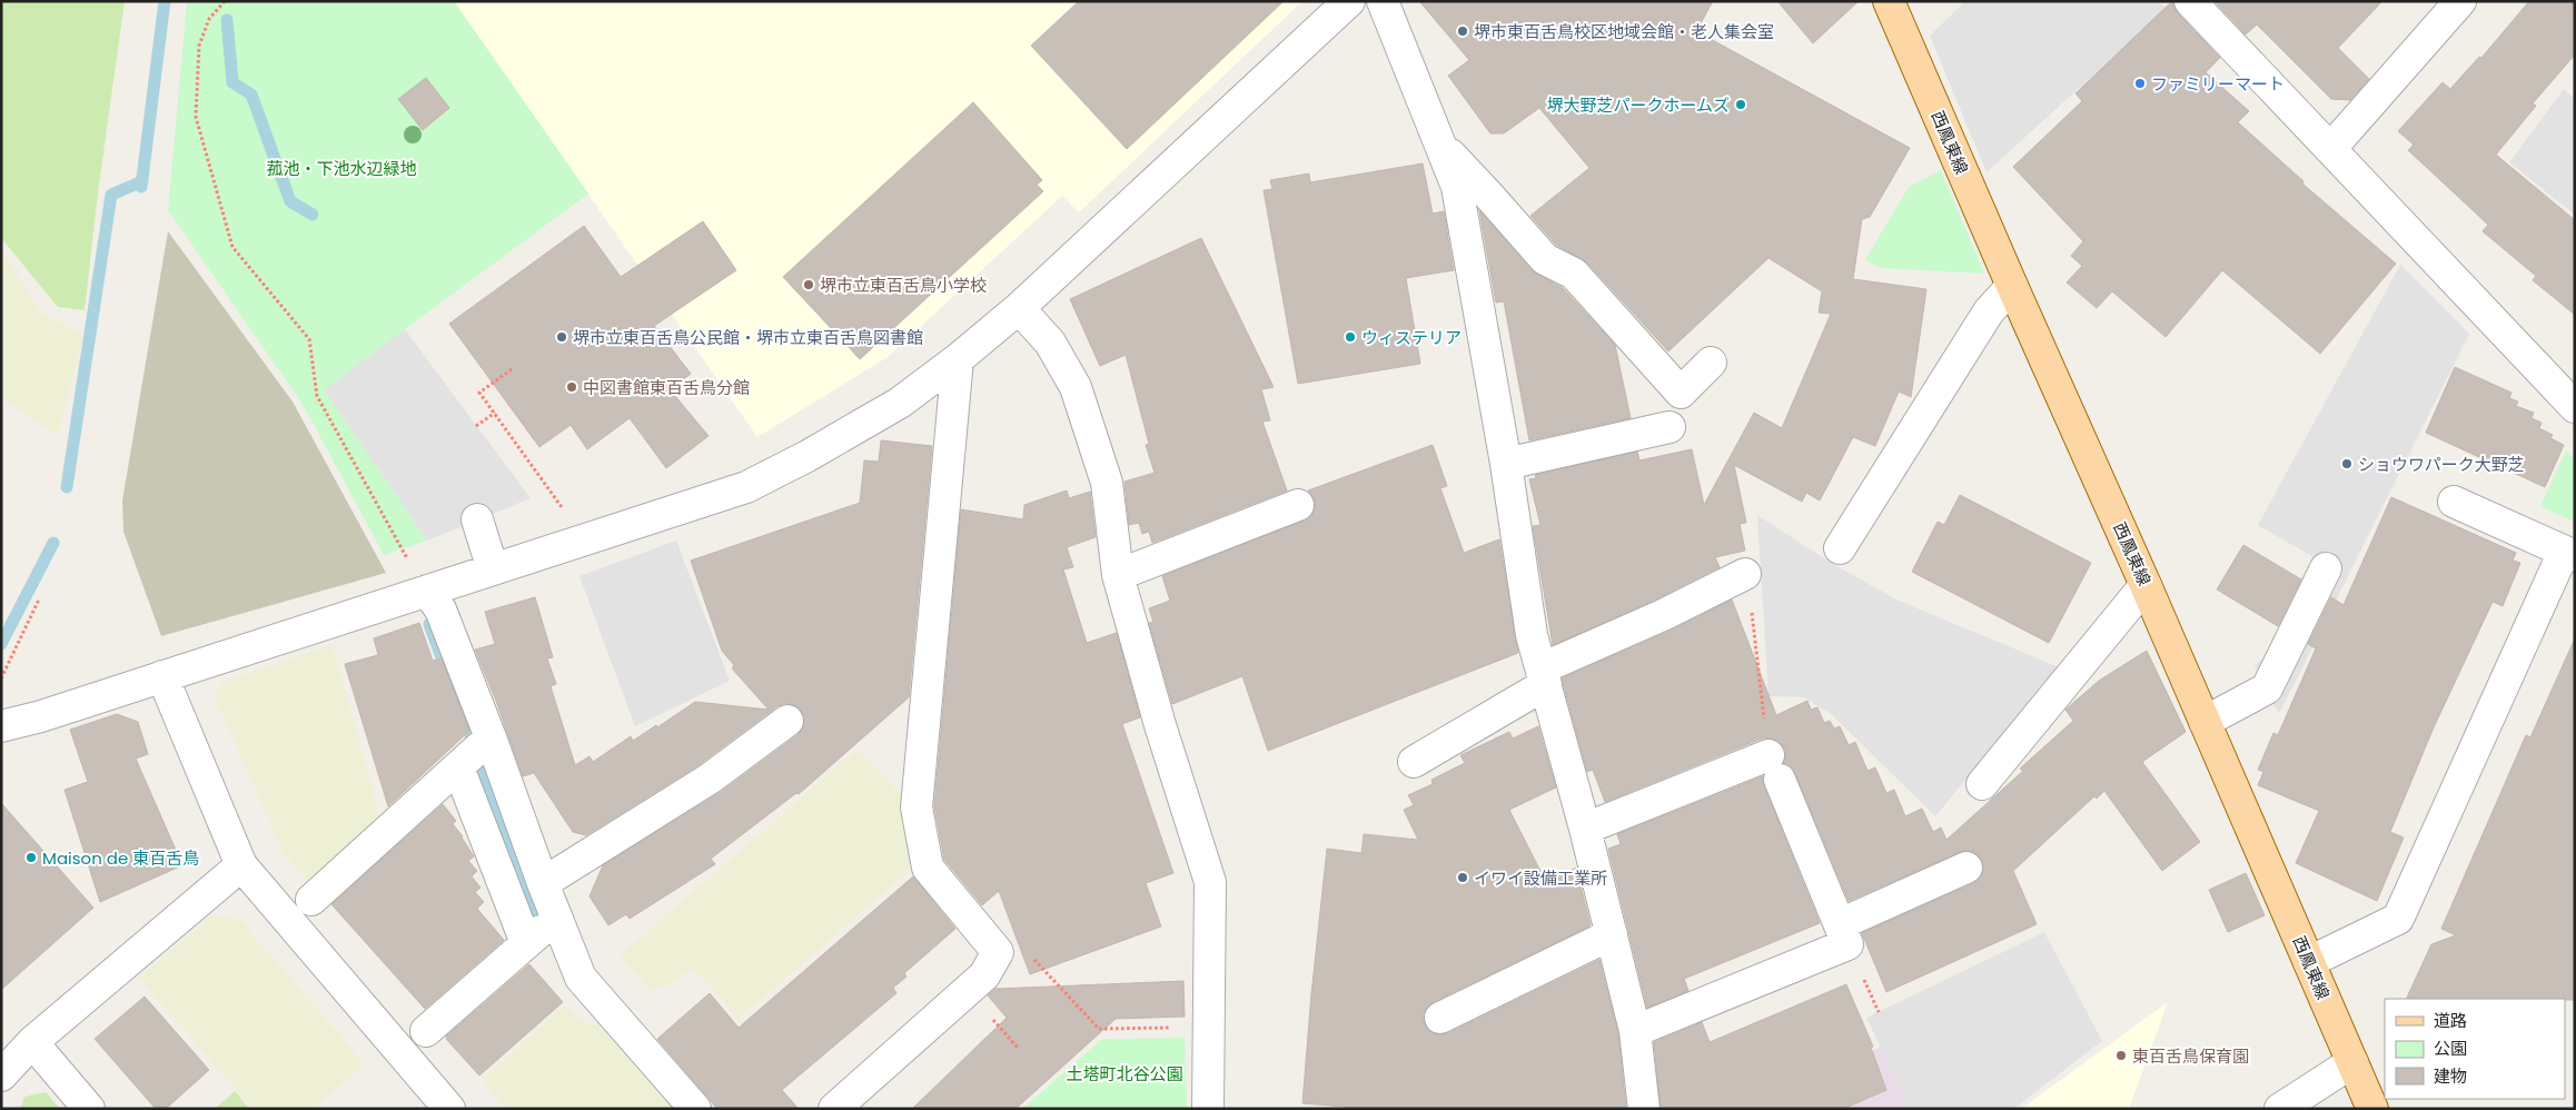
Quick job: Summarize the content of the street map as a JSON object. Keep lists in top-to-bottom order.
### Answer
{
  "streets": {
    "main road": ["西鳳東線"]
  },
  "parks": ["菰池・下池水辺緑地", "土塔町北谷公園"],
  "places": [
    "堺市東百舌鳥校区地域会館・老人集会室",
    "ファミリーマート",
    "堺大野芝パークホームズ",
    "堺市立東百舌鳥小学校",
    "堺市立東百舌鳥公民館・堺市立東百舌鳥図書館",
    "ウィステリア",
    "中図書館東百舌鳥分館",
    "ショウワパーク大野芝",
    "Maison de 東百舌鳥",
    "イワイ設備工業所",
    "東百舌鳥保育園"
  ],
  "legend": ["道路", "公園", "建物"]
}
